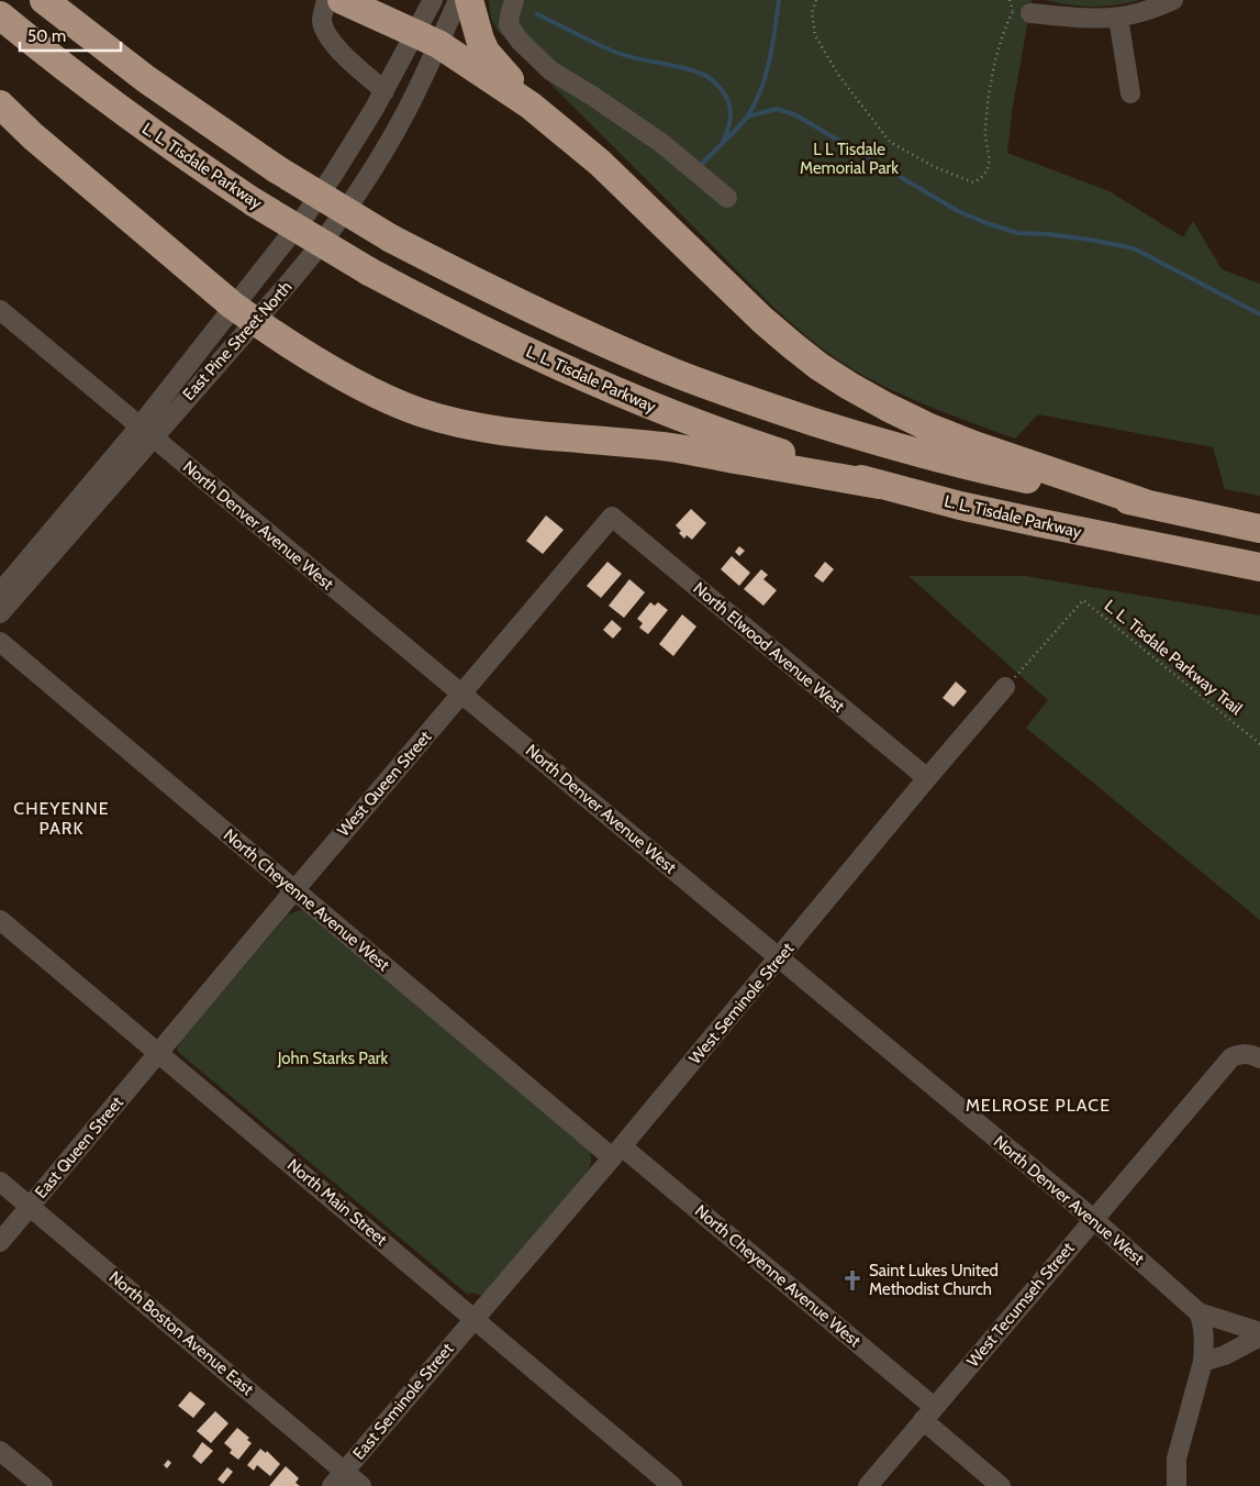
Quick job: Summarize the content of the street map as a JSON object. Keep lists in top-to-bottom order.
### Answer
{
  "streets": {
    "highway": ["L. L. Tisdale Parkway"],
    "street": [
      "East Pine Street North",
      "North Denver Avenue West",
      "North Elwood Avenue West",
      "West Queen Street",
      "North Cheyenne Avenue West",
      "West Seminole Street",
      "East Queen Street",
      "North Main Street",
      "West Tecumseh Street",
      "North Boston Avenue East",
      "East Seminole Street"
    ],
    "path": ["L. L. Tisdale Parkway Trail"]
  },
  "crossings": [
    ["East Pine Street North", "North Denver Avenue West"],
    ["North Denver Avenue West", "West Queen Street"],
    ["North Denver Avenue West", "West Seminole Street"],
    ["North Denver Avenue West", "West Tecumseh Street"],
    ["North Elwood Avenue West", "West Queen Street"],
    ["North Elwood Avenue West", "West Seminole Street"],
    ["L. L. Tisdale Parkway Trail", "West Seminole Street"],
    ["West Queen Street", "North Cheyenne Avenue West"],
    ["West Queen Street", "East Queen Street"],
    ["West Queen Street", "North Main Street"],
    ["North Cheyenne Avenue West", "West Seminole Street"],
    ["North Cheyenne Avenue West", "West Tecumseh Street"],
    ["West Seminole Street", "North Main Street"],
    ["West Seminole Street", "East Seminole Street"],
    ["East Queen Street", "North Main Street"],
    ["East Queen Street", "North Boston Avenue East"],
    ["North Main Street", "East Seminole Street"],
    ["North Boston Avenue East", "East Seminole Street"]
  ],
  "districts": ["CHEYENNE PARK", "MELROSE PLACE"],
  "parks": ["L L Tisdale Memorial Park", "John Starks Park"],
  "places": {
    "church": ["Saint Lukes United Methodist Church"]
  },
  "scale_bar": "50 m"
}
